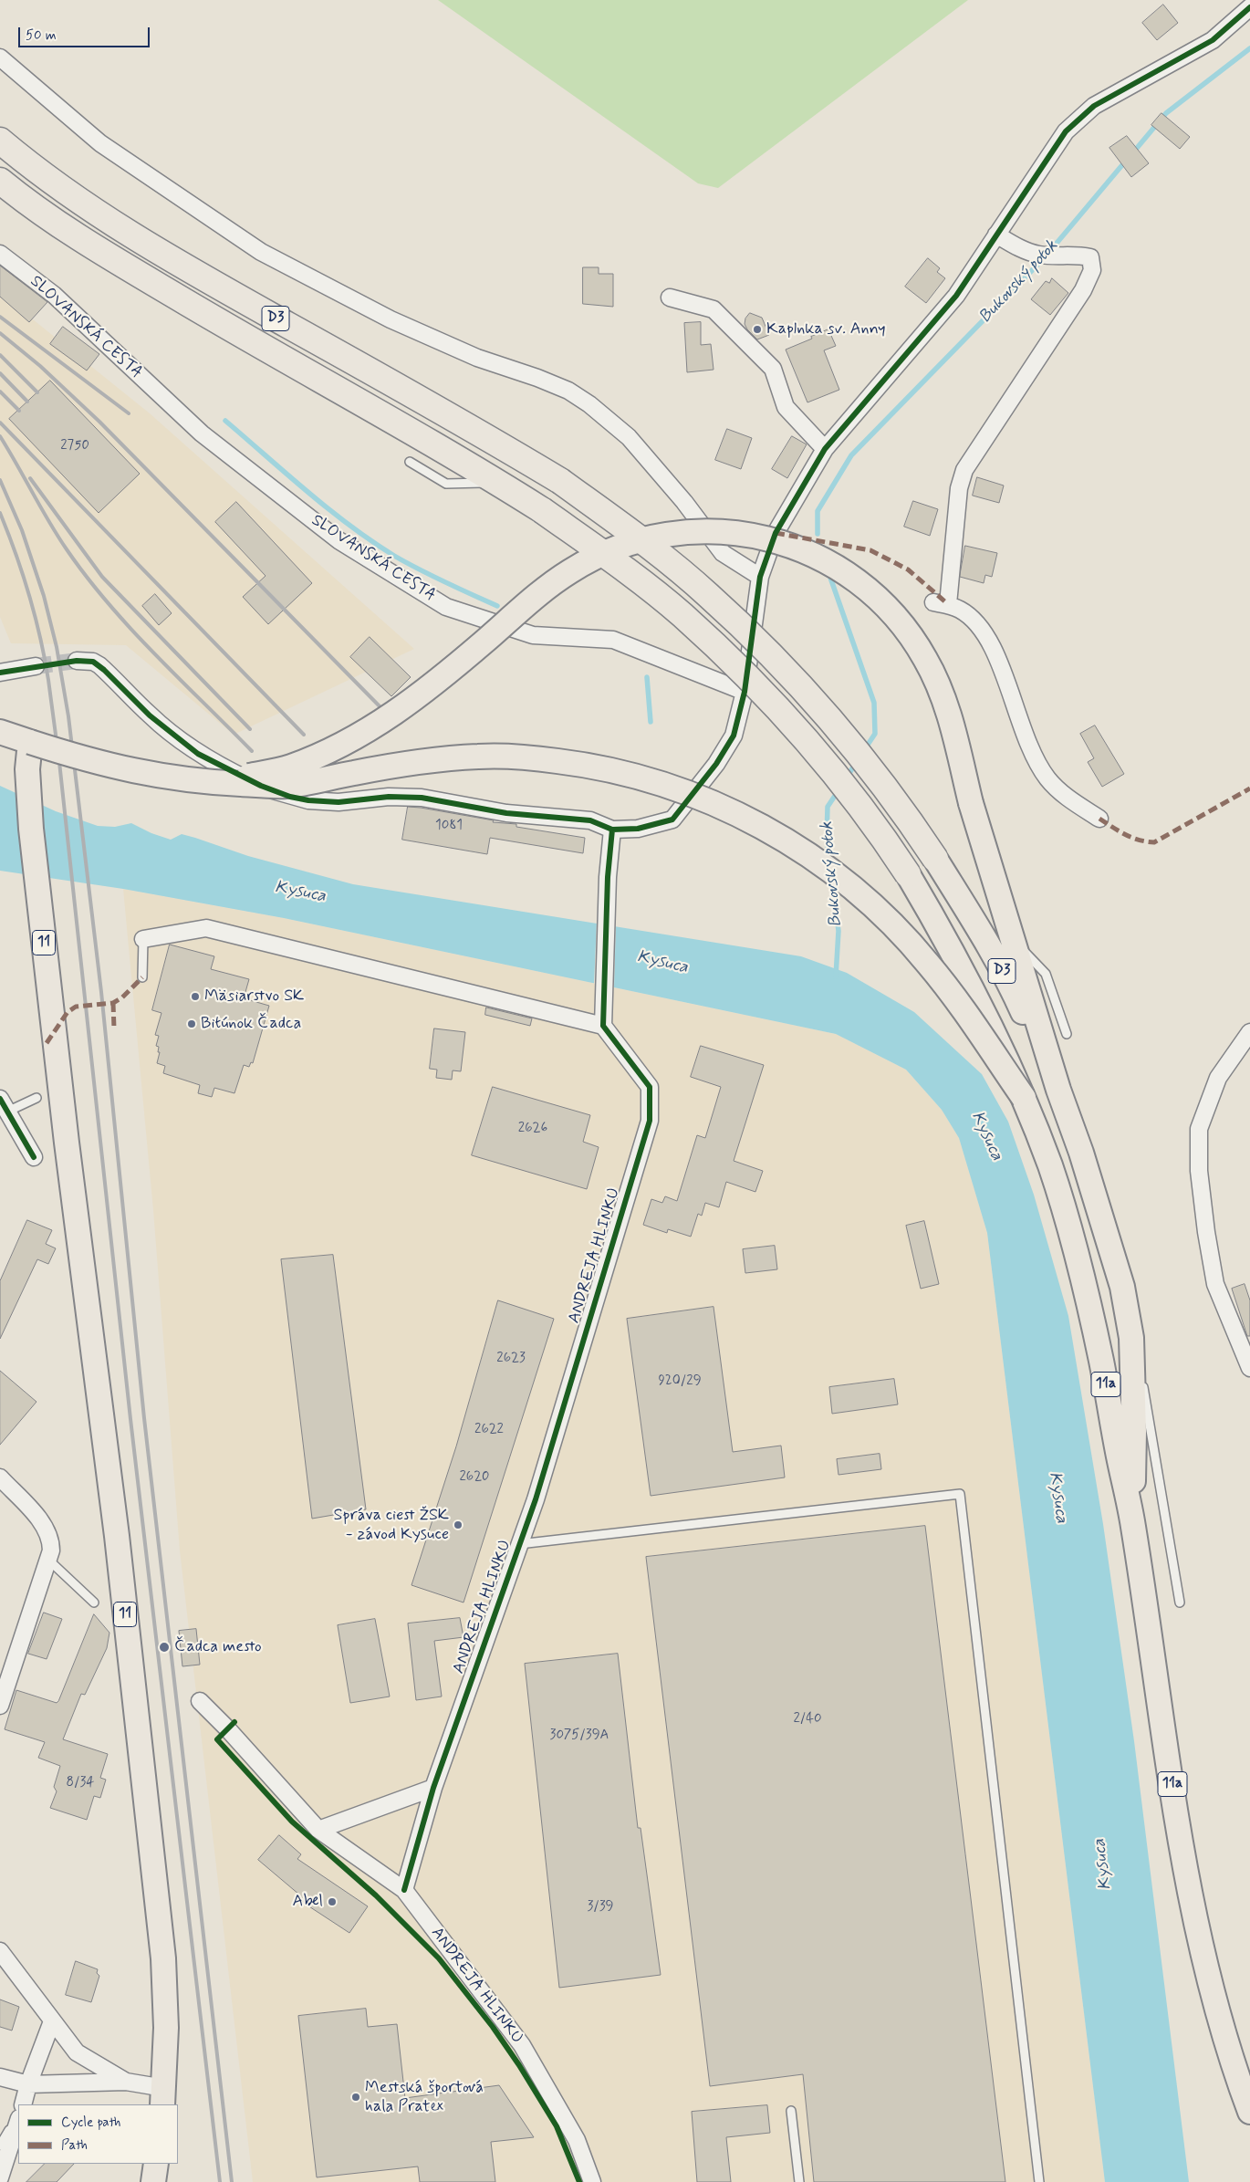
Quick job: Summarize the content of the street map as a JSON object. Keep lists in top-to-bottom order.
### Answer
{
  "streets": {
    "highway": ["D3"],
    "main road": ["11", "11a"],
    "street": ["SLOVANSKÁ CESTA", "ANDREJA HLINKU"]
  },
  "crossings": [
    ["D3", "11a"]
  ],
  "water": ["Bukovský potok", "Kysuca"],
  "places": [
    "Kaplnka sv. Anny",
    "Mäsiarstvo SK",
    "Bitúnok Čadca",
    "Správa ciest ŽSK - závod Kysuce",
    "Čadca mesto",
    "Abel",
    "Mestská športová hala Pratex"
  ],
  "house_numbers": [
    "2750",
    "1081",
    "2626",
    "2623",
    "920/29",
    "2622",
    "2620",
    "2/40",
    "3075/39A",
    "8/34",
    "3/39"
  ],
  "legend": ["Cycle path", "Path"],
  "scale_bar": "50 m"
}
